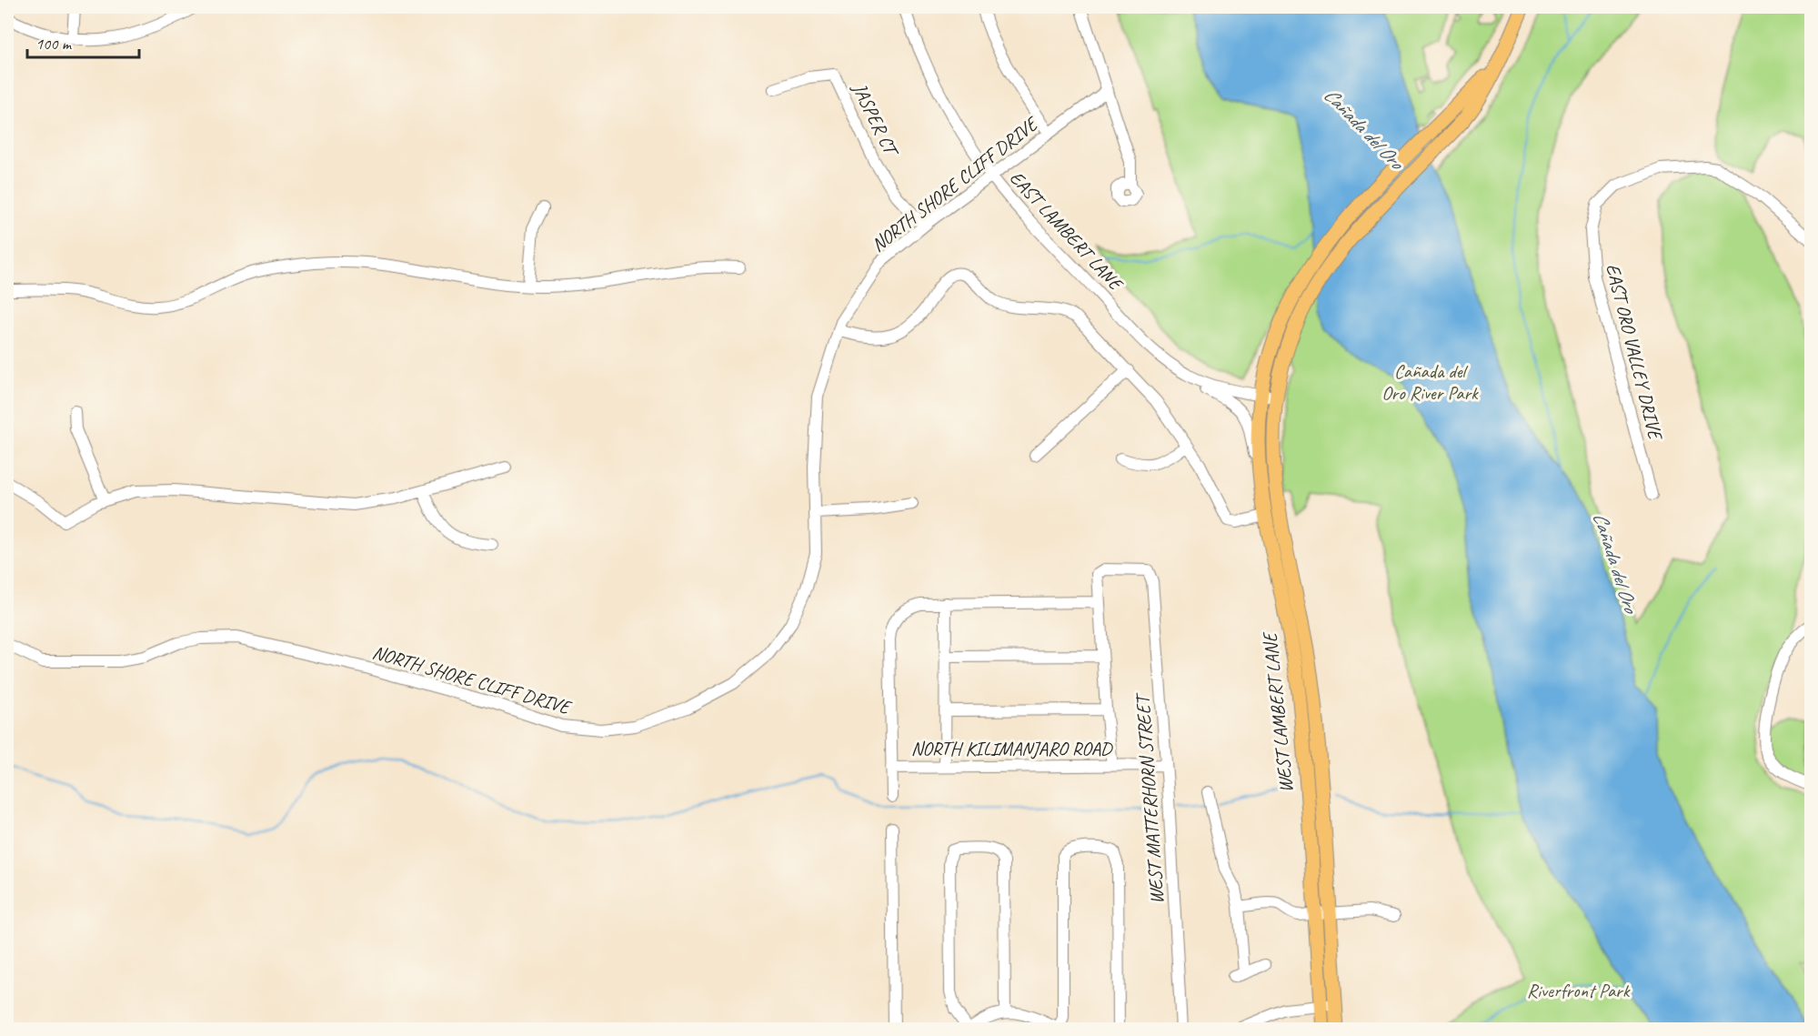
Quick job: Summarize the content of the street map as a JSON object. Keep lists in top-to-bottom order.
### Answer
{
  "streets": {
    "main road": ["WEST LAMBERT LANE"],
    "street": [
      "JASPER CT",
      "NORTH SHORE CLIFF DRIVE",
      "EAST LAMBERT LANE",
      "EAST ORO VALLEY DRIVE",
      "NORTH KILIMANJARO ROAD",
      "WEST MATTERHORN STREET"
    ]
  },
  "crossings": [
    ["JASPER CT", "NORTH SHORE CLIFF DRIVE"],
    ["NORTH SHORE CLIFF DRIVE", "EAST LAMBERT LANE"],
    ["EAST LAMBERT LANE", "WEST LAMBERT LANE"],
    ["NORTH KILIMANJARO ROAD", "WEST MATTERHORN STREET"]
  ],
  "water": ["Cañada del Oro"],
  "parks": ["Cañada del Oro River Park", "Riverfront Park"],
  "scale_bar": "100 m"
}
